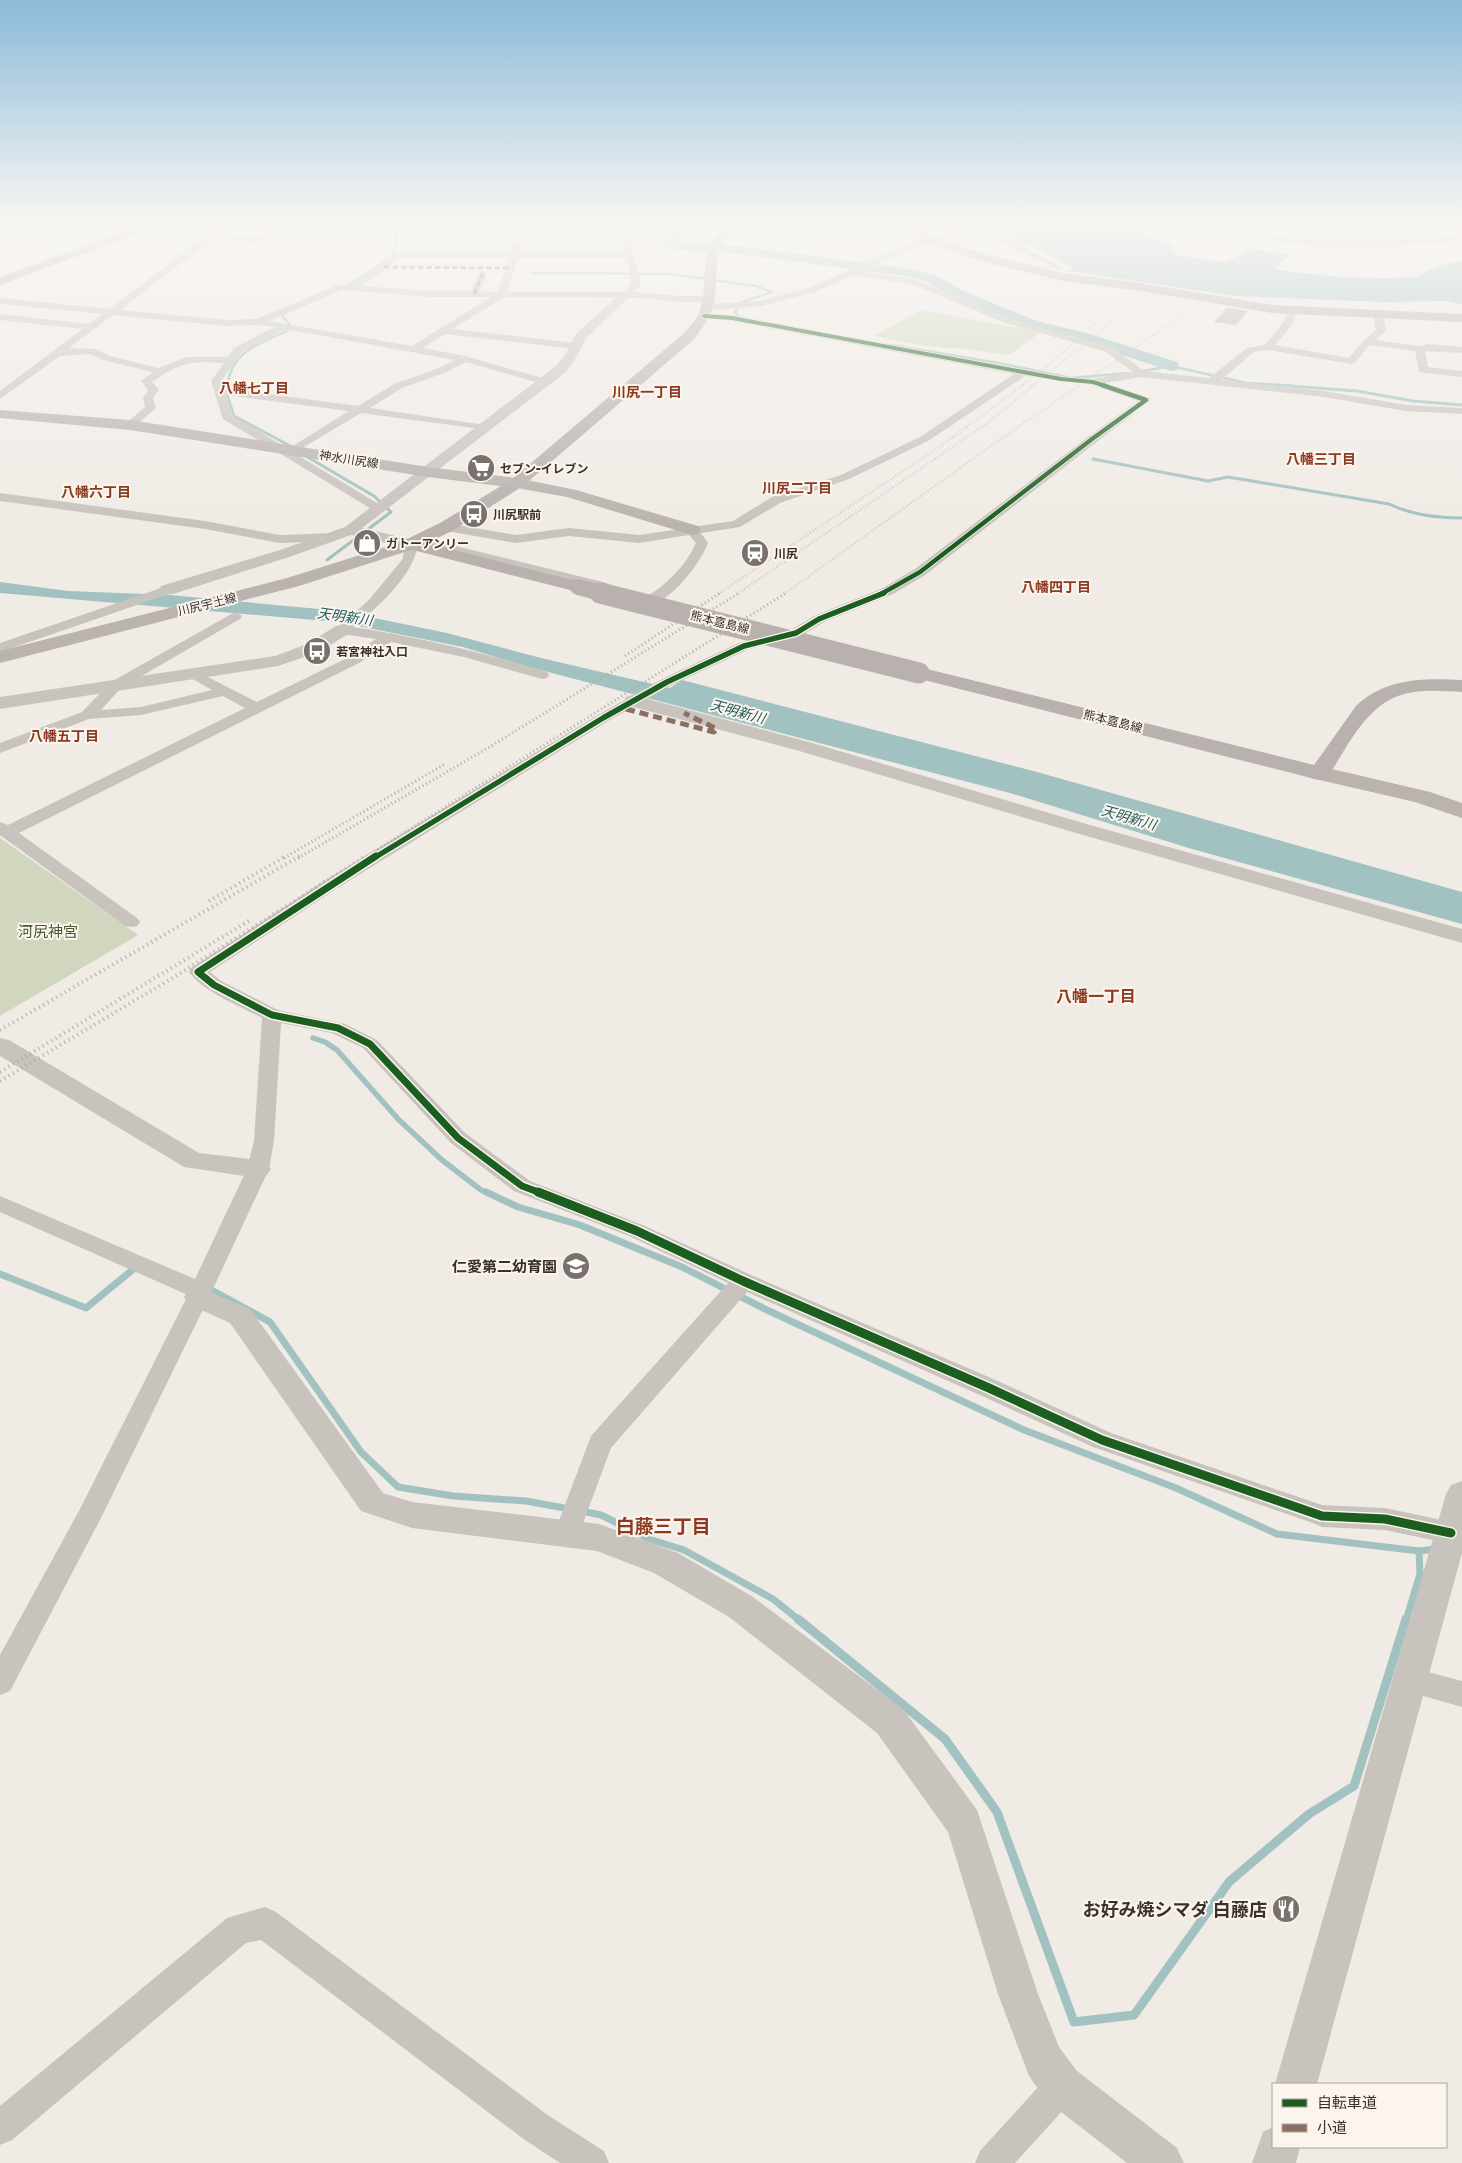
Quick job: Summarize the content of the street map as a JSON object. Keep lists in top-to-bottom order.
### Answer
{
  "streets": {
    "main road": ["神水川尻線", "川尻宇土線", "熊本嘉島線"]
  },
  "crossings": [
    ["川尻宇土線", "熊本嘉島線"]
  ],
  "districts": [
    "八幡七丁目",
    "川尻一丁目",
    "八幡三丁目",
    "川尻二丁目",
    "八幡六丁目",
    "八幡四丁目",
    "八幡五丁目",
    "八幡一丁目",
    "白藤三丁目"
  ],
  "water": ["天明新川"],
  "parks": ["河尻神宮"],
  "places": {
    "supermarket": ["セブン-イレブン"],
    "bus stop": ["川尻駅前", "若宮神社入口"],
    "shop": ["ガトーアンリー"],
    "station": ["川尻"],
    "school or university": ["仁愛第二幼育園"],
    "restaurant": ["お好み焼シマダ 白藤店"]
  },
  "legend": ["自転車道", "小道"]
}
